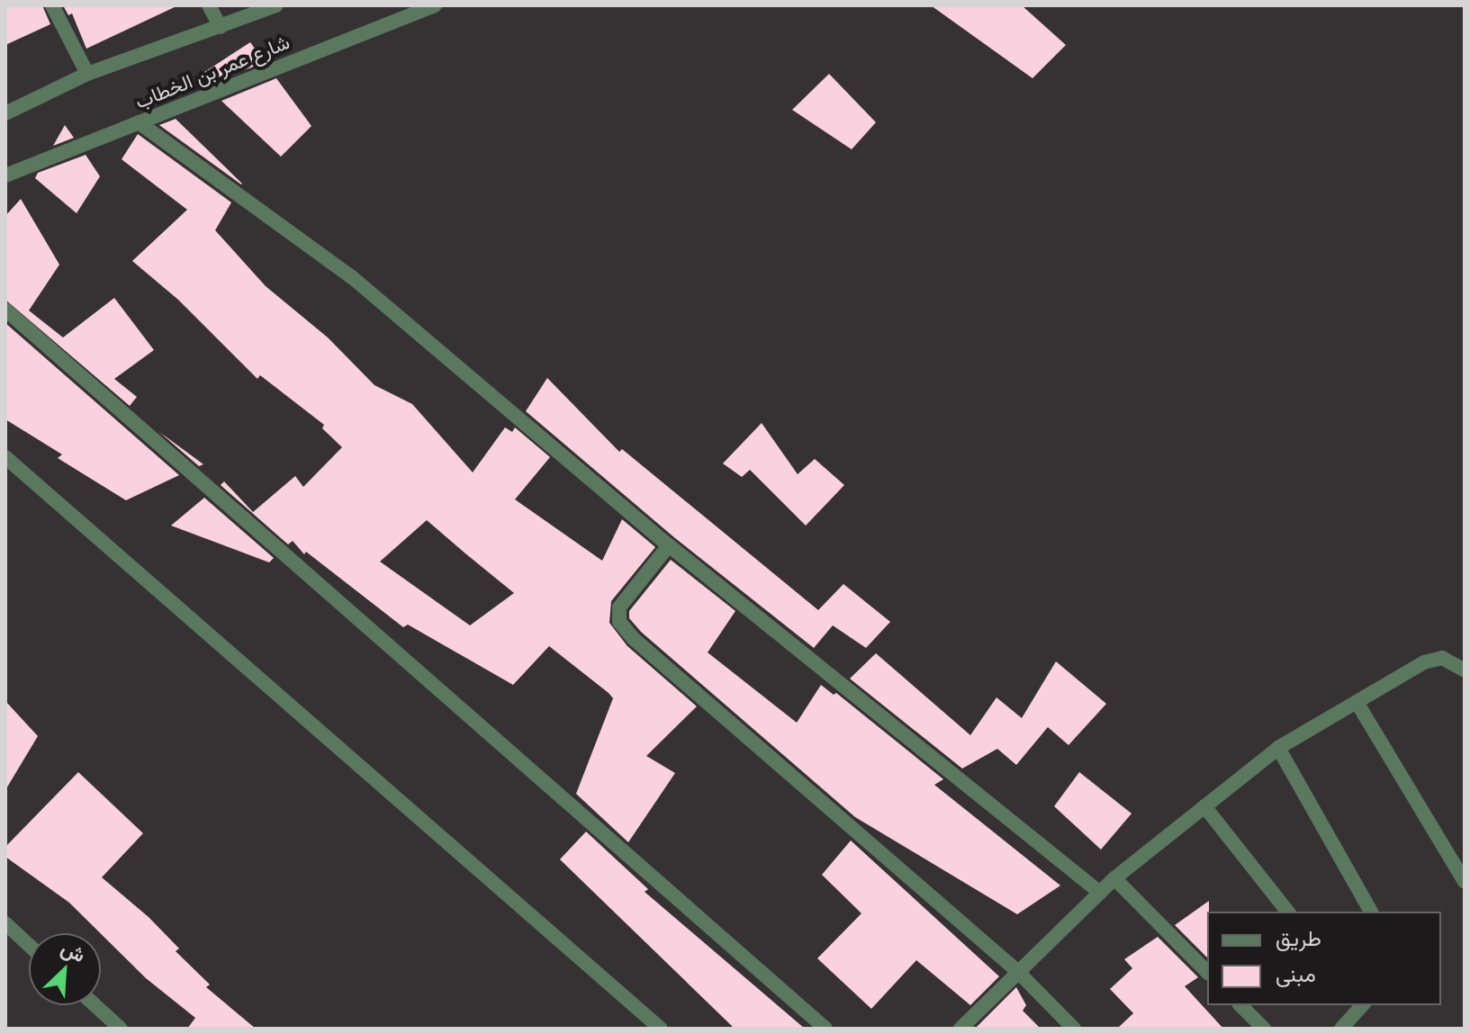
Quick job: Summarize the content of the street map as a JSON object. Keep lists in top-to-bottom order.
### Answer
{
  "streets": {
    "street": ["شارع عمر بن الخطاب"]
  },
  "legend": ["طريق", "مبنى"],
  "north": "top right"
}
